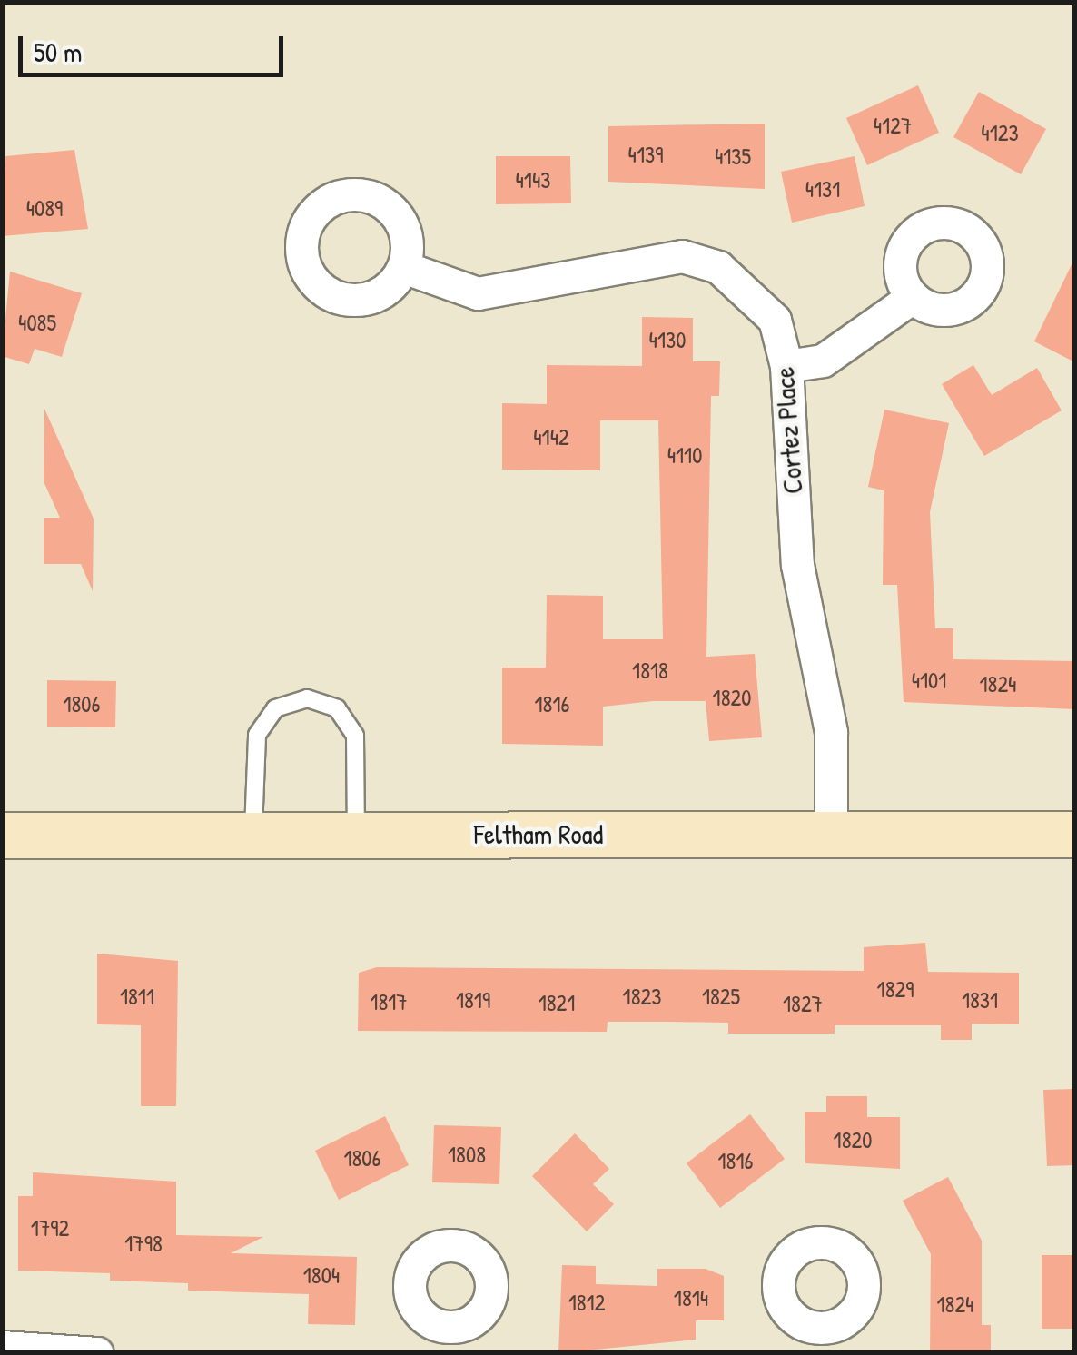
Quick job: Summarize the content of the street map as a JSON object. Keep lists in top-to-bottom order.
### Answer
{
  "streets": {
    "street": ["Cortez Place", "Feltham Road"]
  },
  "crossings": [
    ["Cortez Place", "Feltham Road"]
  ],
  "house_numbers": [
    "4127",
    "4123",
    "4139",
    "4135",
    "4143",
    "4131",
    "4089",
    "4085",
    "4130",
    "4142",
    "4110",
    "1818",
    "4101",
    "1824",
    "1820",
    "1806",
    "1816",
    "1829",
    "1811",
    "1823",
    "1825",
    "1819",
    "1831",
    "1817",
    "1821",
    "1827",
    "1820",
    "1808",
    "1806",
    "1816",
    "1792",
    "1798",
    "1804",
    "1814",
    "1812",
    "1824"
  ],
  "scale_bar": "50 m"
}
